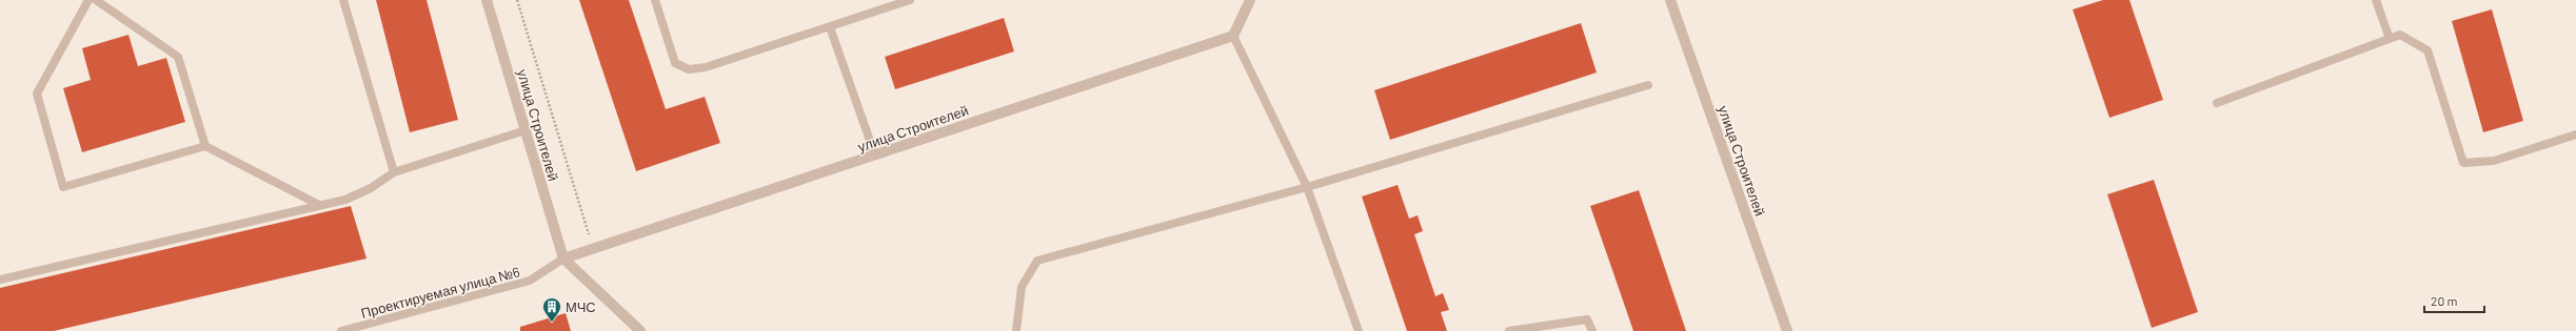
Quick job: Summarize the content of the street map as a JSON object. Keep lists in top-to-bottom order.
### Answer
{
  "streets": {
    "street": ["улица Строителей"],
    "lane": ["Проектируемая улица №6"]
  },
  "crossings": [
    ["улица Строителей", "Проектируемая улица №6"]
  ],
  "places": {
    "building": ["МЧС"]
  },
  "scale_bar": "20 m"
}
